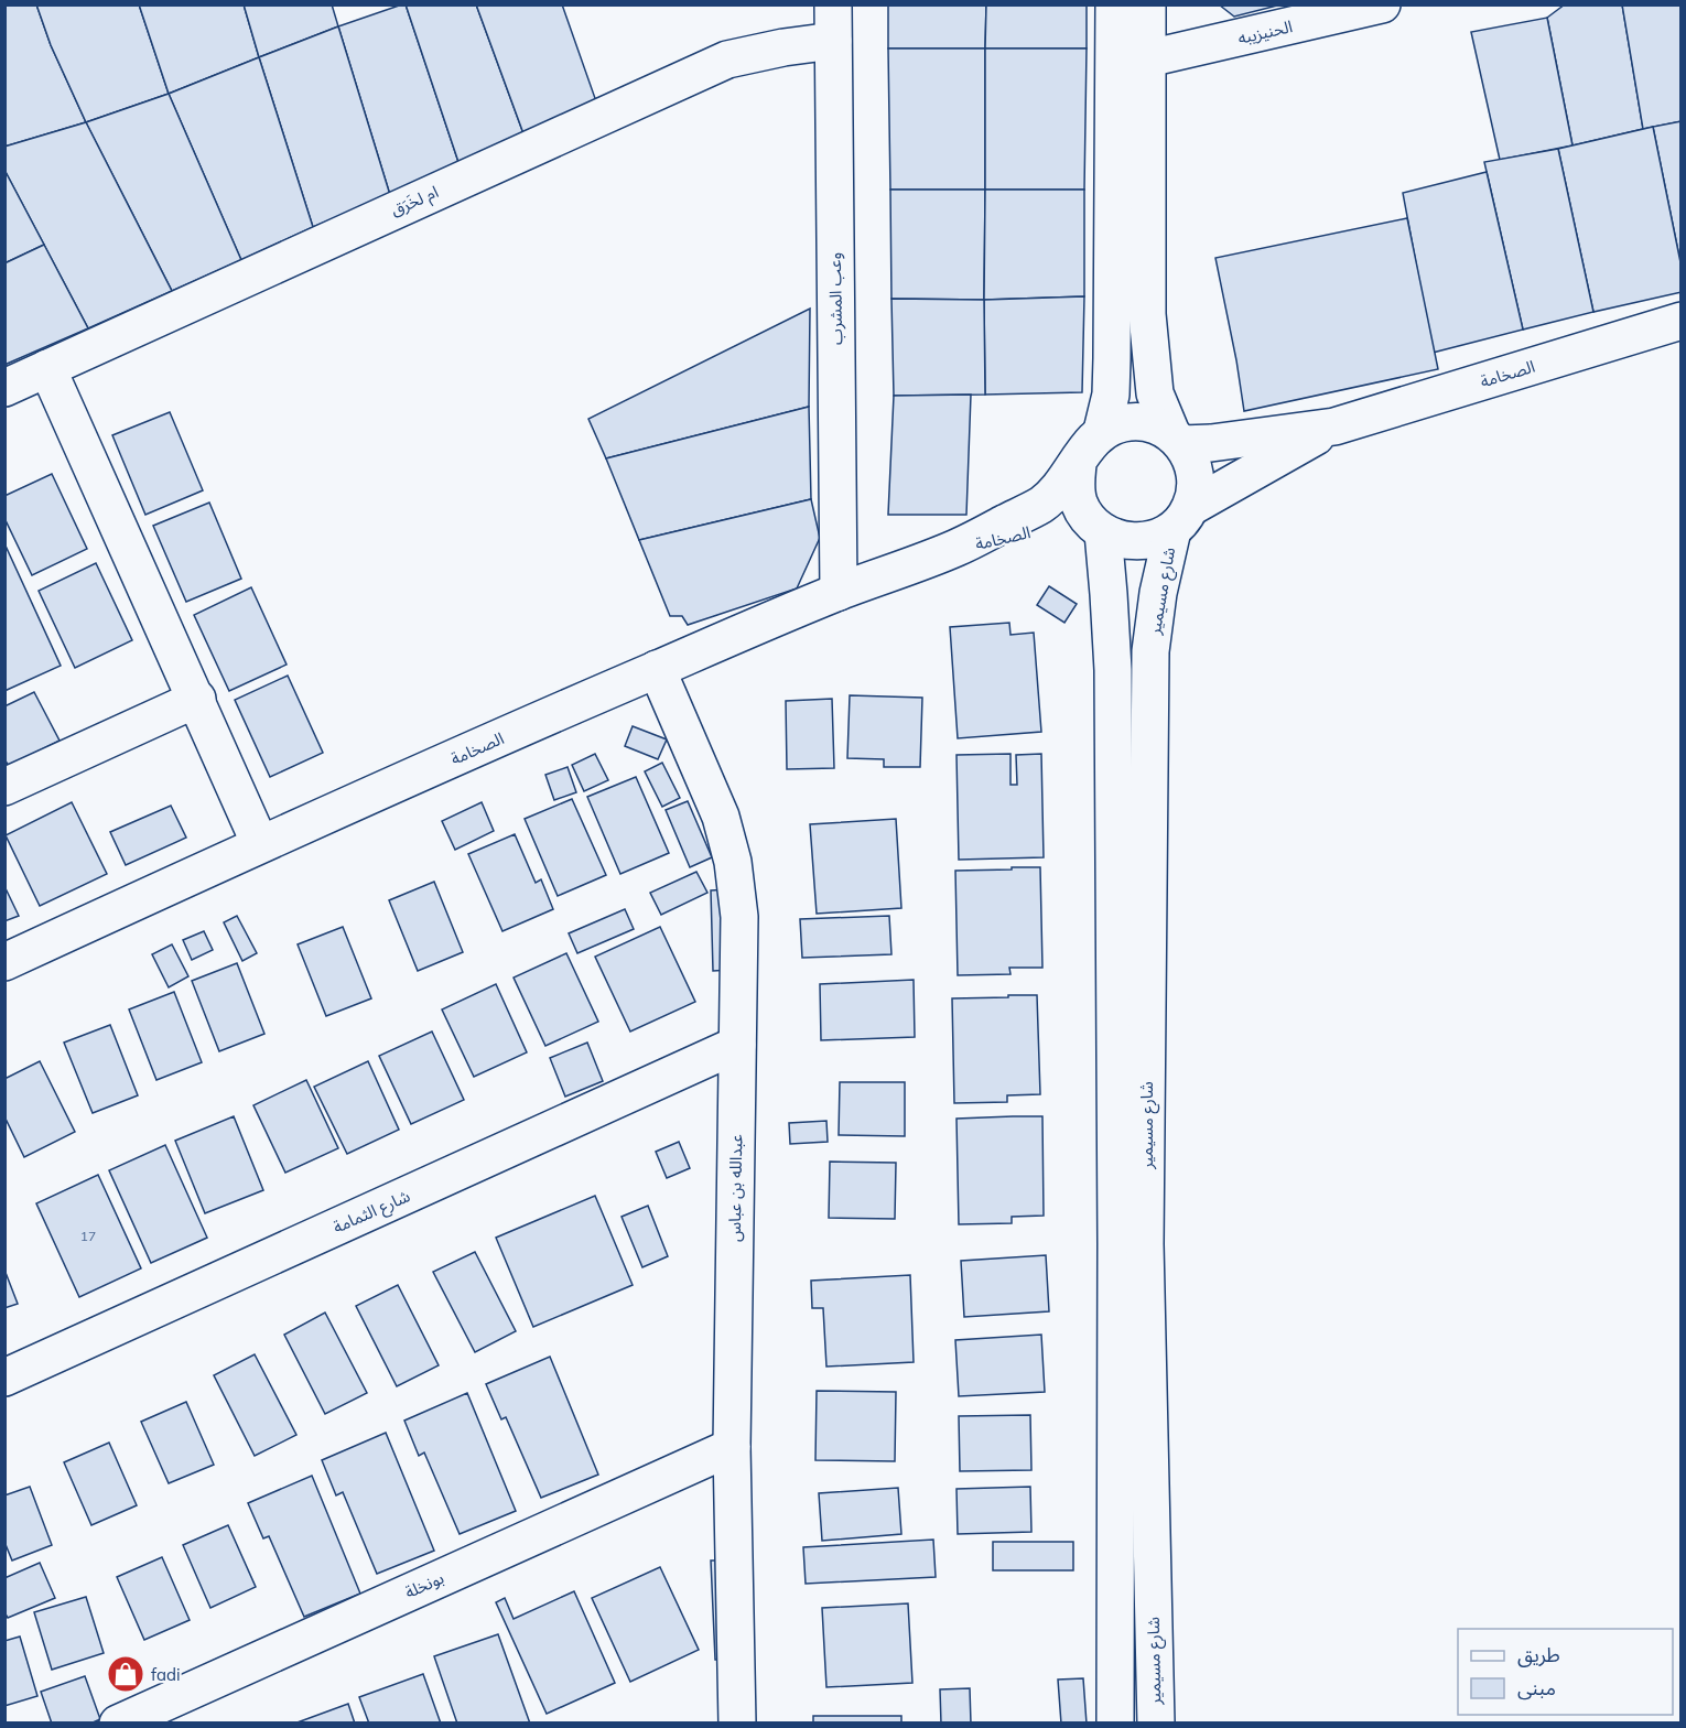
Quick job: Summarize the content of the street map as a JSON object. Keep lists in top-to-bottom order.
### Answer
{
  "streets": {
    "street": [
      "الحنيزيبه",
      "ام لخَرَق",
      "وعب المشرب",
      "الصخامة",
      "شارع مسيمير",
      "عبدالله بن عباس",
      "شارع الثمامة",
      "بونخلة"
    ]
  },
  "crossings": [
    ["ام لخَرَق", "وعب المشرب"],
    ["وعب المشرب", "الصخامة"],
    ["الصخامة", "شارع مسيمير"],
    ["الصخامة", "عبدالله بن عباس"],
    ["عبدالله بن عباس", "شارع الثمامة"],
    ["عبدالله بن عباس", "بونخلة"]
  ],
  "places": {
    "shop": ["fadi"]
  },
  "house_numbers": ["17"],
  "legend": ["طريق", "مبنى"]
}
